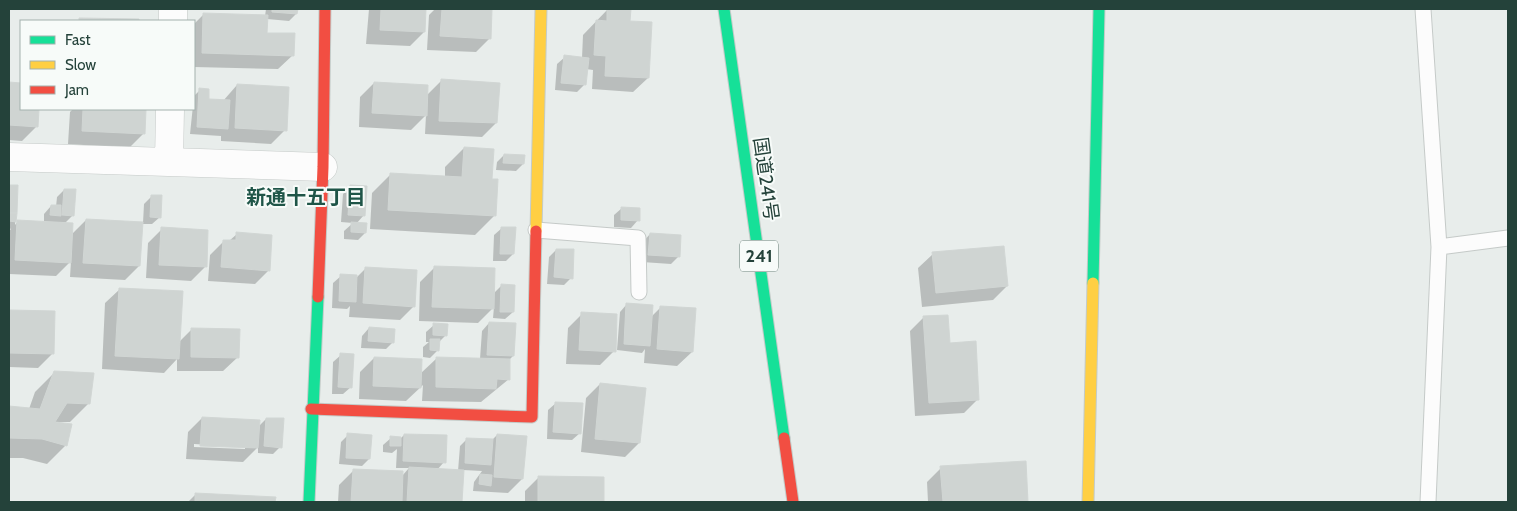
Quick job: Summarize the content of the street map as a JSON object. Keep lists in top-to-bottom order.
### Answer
{
  "streets": {
    "main road": ["国道241号", "241"]
  },
  "districts": ["新通十五丁目"],
  "legend": ["Fast", "Slow", "Jam"]
}
